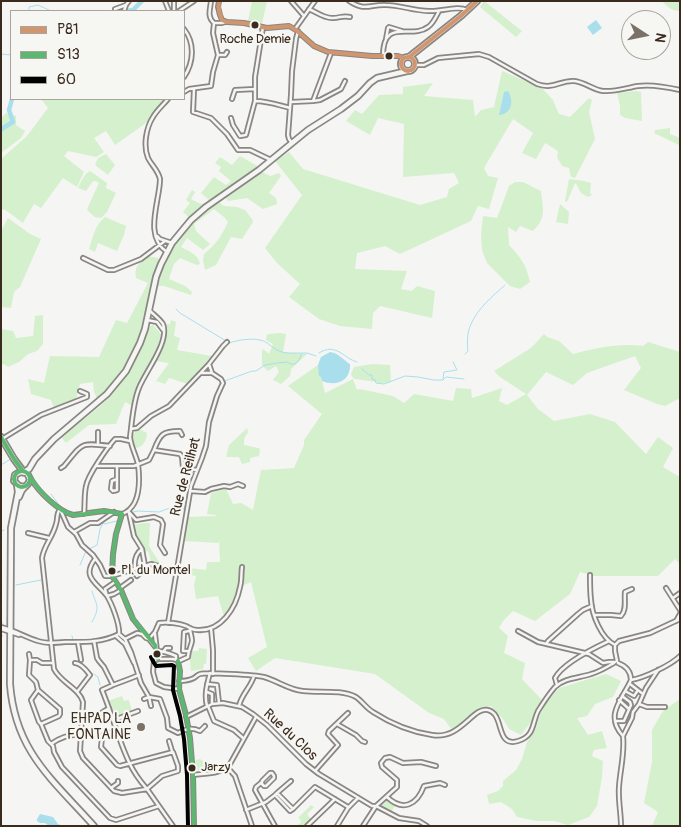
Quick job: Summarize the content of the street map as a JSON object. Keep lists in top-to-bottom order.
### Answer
{
  "streets": {
    "street": ["Rue de Reilhat", "Rue du Clos"]
  },
  "places": [
    "Roche Demie",
    "Pl. du Montel",
    "EHPAD LA FONTAINE",
    "Jarzy"
  ],
  "lines": ["transit line P81", "transit line S13", "transit line 60"],
  "legend": ["P81", "S13", "60"],
  "north": "right"
}
